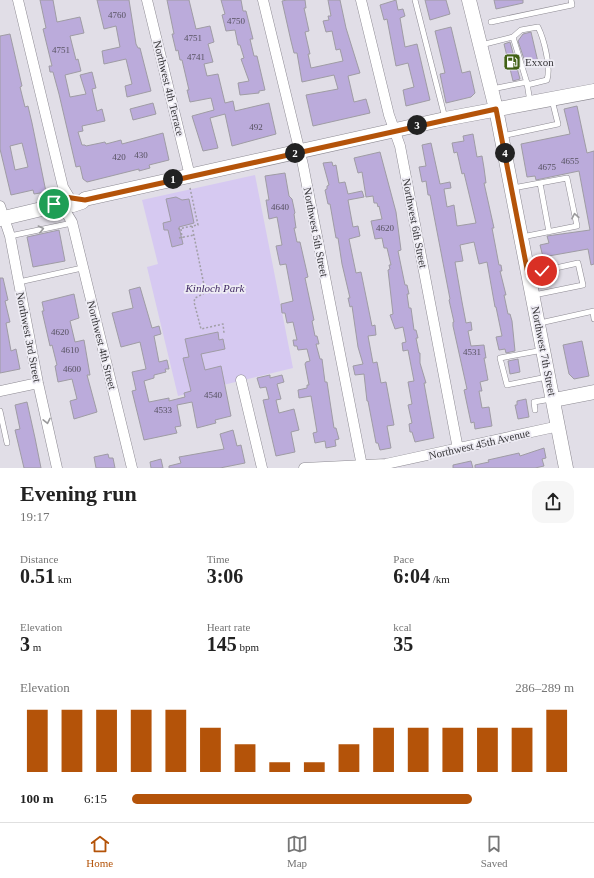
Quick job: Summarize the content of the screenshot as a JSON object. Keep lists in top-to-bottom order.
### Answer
{
  "streets": {
    "street": [
      "Northwest 4th Terrace",
      "Northwest 6th Street",
      "Northwest 5th Street",
      "Northwest 3rd Street",
      "Northwest 4th Street",
      "Northwest 7th Street",
      "Northwest 45th Avenue"
    ]
  },
  "crossings": [
    ["Northwest 6th Street", "Northwest 45th Avenue"],
    ["Northwest 5th Street", "Northwest 45th Avenue"],
    ["Northwest 7th Street", "Northwest 45th Avenue"]
  ],
  "parks": ["Kinloch Park"],
  "places": {
    "fuel station": ["Exxon"]
  },
  "house_numbers": [
    "4760",
    "4750",
    "4751",
    "4751",
    "4741",
    "492",
    "430",
    "420",
    "4655",
    "4675",
    "4640",
    "4620",
    "4620",
    "4610",
    "4531",
    "4600",
    "4540",
    "4533"
  ],
  "page": {
    "pins": [
      "3",
      "2",
      "4",
      "1"
    ],
    "heading": ["Evening run", "19:17"],
    "stats": [
      ["Distance", "0.51 km"],
      ["Time", "3:06"],
      ["Pace", "6:04 /km"],
      ["Elevation", "3 m"],
      ["Heart rate", "145 bpm"],
      ["kcal", "35"]
    ],
    "chart": ["Elevation", "286–289 m"],
    "list": [
      {
        "name": "100 m",
        "note": "6:15"
      }
    ],
    "tabs": ["Home", "Map", "Saved"]
  }
}
